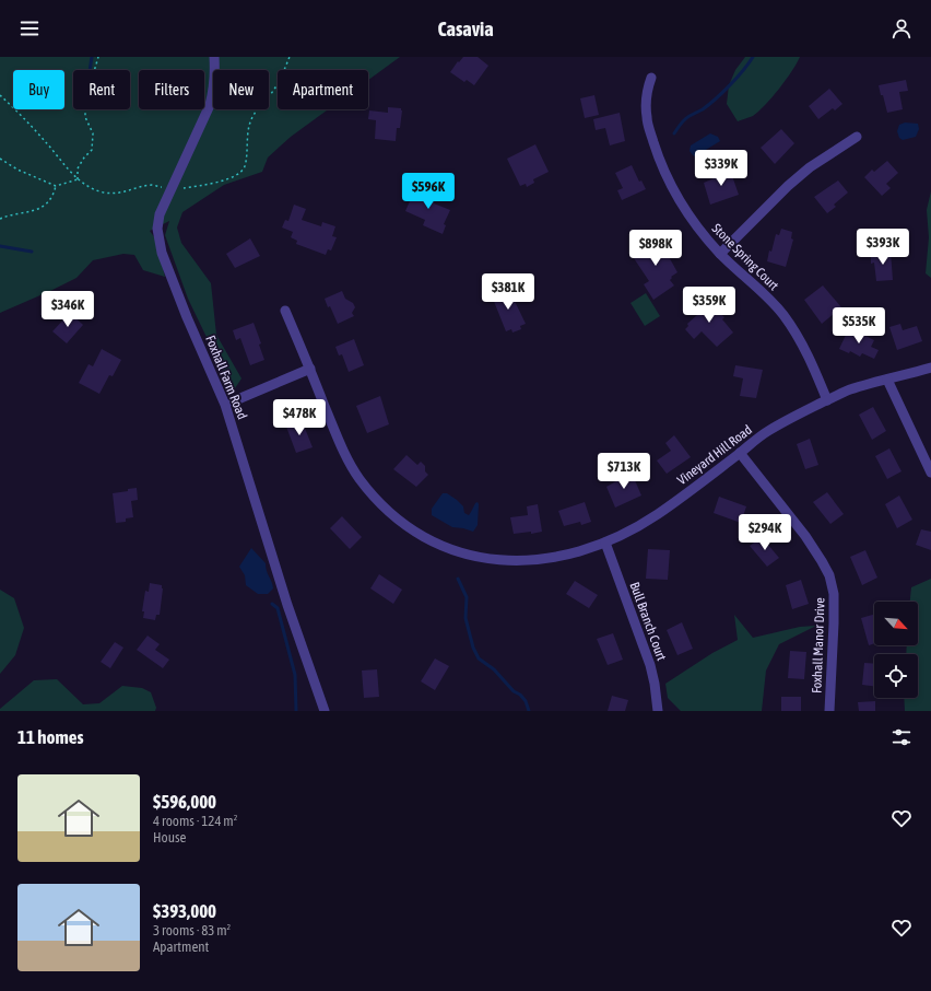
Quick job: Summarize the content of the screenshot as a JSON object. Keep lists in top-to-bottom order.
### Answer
{
  "streets": {
    "street": [
      "Stone Spring Court",
      "Foxhall Farm Road",
      "Vineyard Hill Road",
      "Bull Branch Court",
      "Foxhall Manor Drive"
    ]
  },
  "crossings": [
    ["Stone Spring Court", "Vineyard Hill Road"],
    ["Vineyard Hill Road", "Bull Branch Court"],
    ["Vineyard Hill Road", "Foxhall Manor Drive"]
  ],
  "north": "bottom right",
  "page": {
    "header": "Casavia",
    "chip": [
      "Buy",
      "Rent",
      "Filters",
      "New",
      "Apartment"
    ],
    "price": [
      "$339K",
      "$596K",
      "$393K",
      "$898K",
      "$381K",
      "$359K",
      "$346K",
      "$535K",
      "$478K",
      "$713K",
      "$294K"
    ],
    "heading": "11 homes",
    "list": [
      {
        "name": "$596,000",
        "note": "4 rooms · 124 m² · House"
      },
      {
        "name": "$393,000",
        "note": "3 rooms · 83 m² · Apartment"
      }
    ]
  }
}
